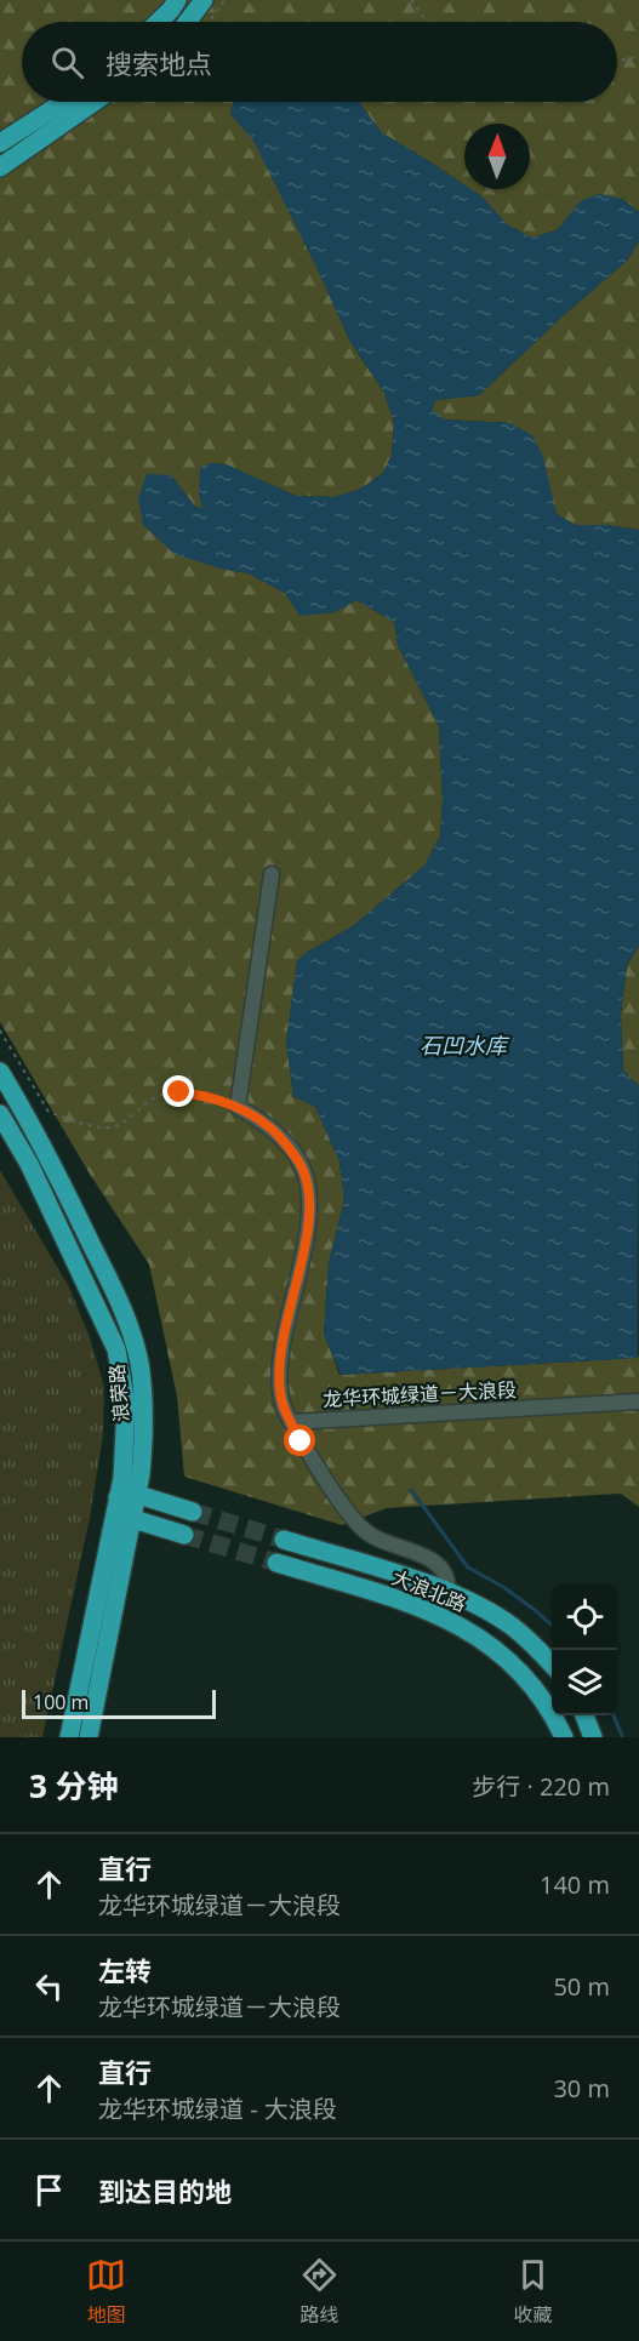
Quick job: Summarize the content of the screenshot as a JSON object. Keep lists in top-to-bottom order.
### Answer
{
  "streets": {
    "main road": ["浪荣路", "大浪北路"],
    "lane": ["龙华环城绿道－大浪段"]
  },
  "water": ["石凹水库"],
  "scale_bar": "100 m",
  "north": "top",
  "page": {
    "search": "搜索地点",
    "scale": "100 m",
    "heading": ["3 分钟", "步行 · 220 m"],
    "list": [
      ["直行", "龙华环城绿道－大浪段", "140 m"],
      ["左转", "龙华环城绿道－大浪段", "50 m"],
      ["直行", "龙华环城绿道 - 大浪段", "30 m"],
      "到达目的地"
    ],
    "nav": ["地图", "路线", "收藏"]
  }
}
